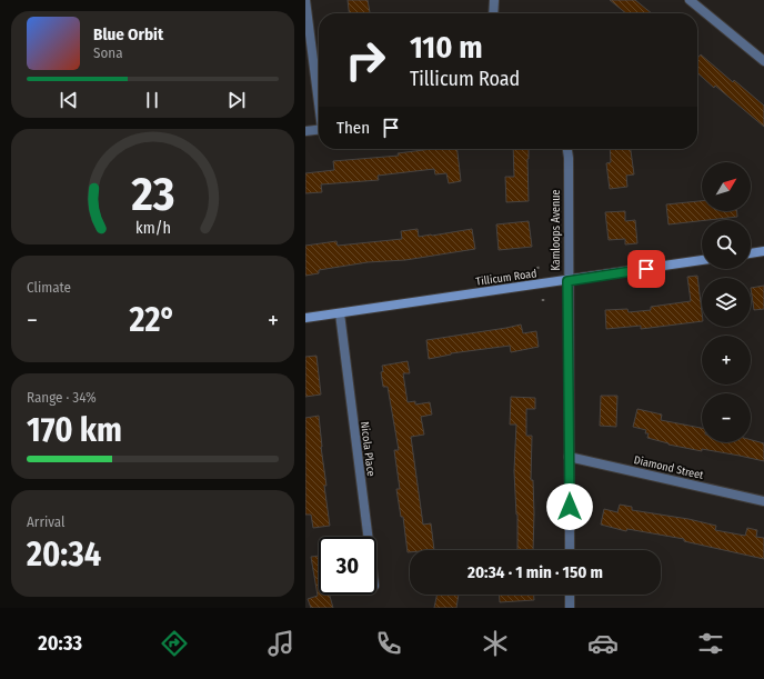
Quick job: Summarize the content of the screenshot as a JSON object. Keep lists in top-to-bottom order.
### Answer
{
  "streets": {
    "main road": ["Tillicum Road"],
    "street": ["Kamloops Avenue", "Nicola Place", "Diamond Street"]
  },
  "crossings": [
    ["Kamloops Avenue", "Tillicum Road"],
    ["Kamloops Avenue", "Diamond Street"],
    ["Tillicum Road", "Nicola Place"]
  ],
  "north": "top right",
  "page": {
    "turn": ["110 m", "Tillicum Road"],
    "song": ["Blue Orbit", "Sona"],
    "then": "Then",
    "map_buttons": ["+", "−"],
    "tile": [
      "Climate",
      ["Range · 34%", "170 km"],
      ["Arrival", "20:34"]
    ],
    "heat": ["−", "22°", "+"],
    "limit": "30",
    "trip": "20:34 · 1 min · 150 m",
    "tabs": "20:33",
    "gauge": ["23", "km/h"]
  }
}
